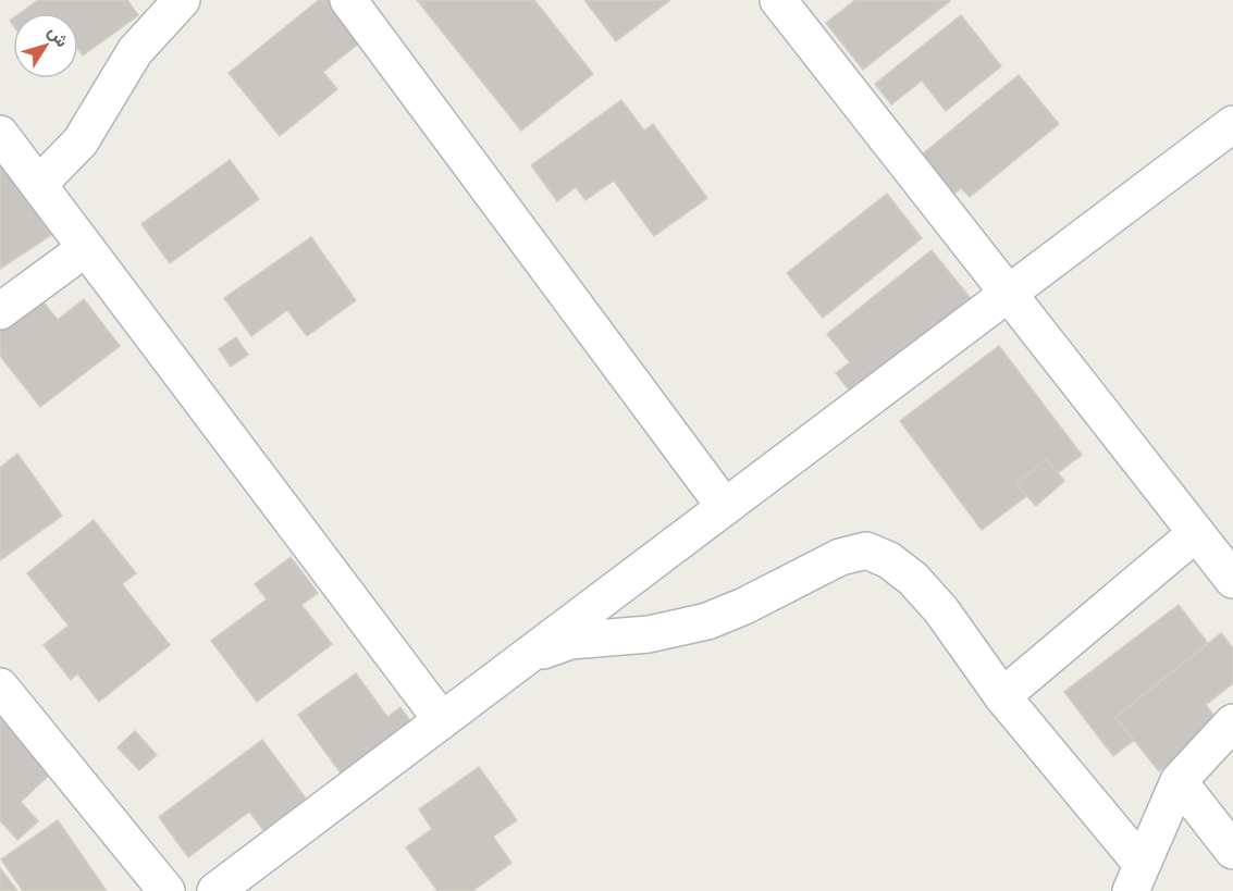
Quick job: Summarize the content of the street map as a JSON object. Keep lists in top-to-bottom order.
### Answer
{
  "north": "top right"
}
